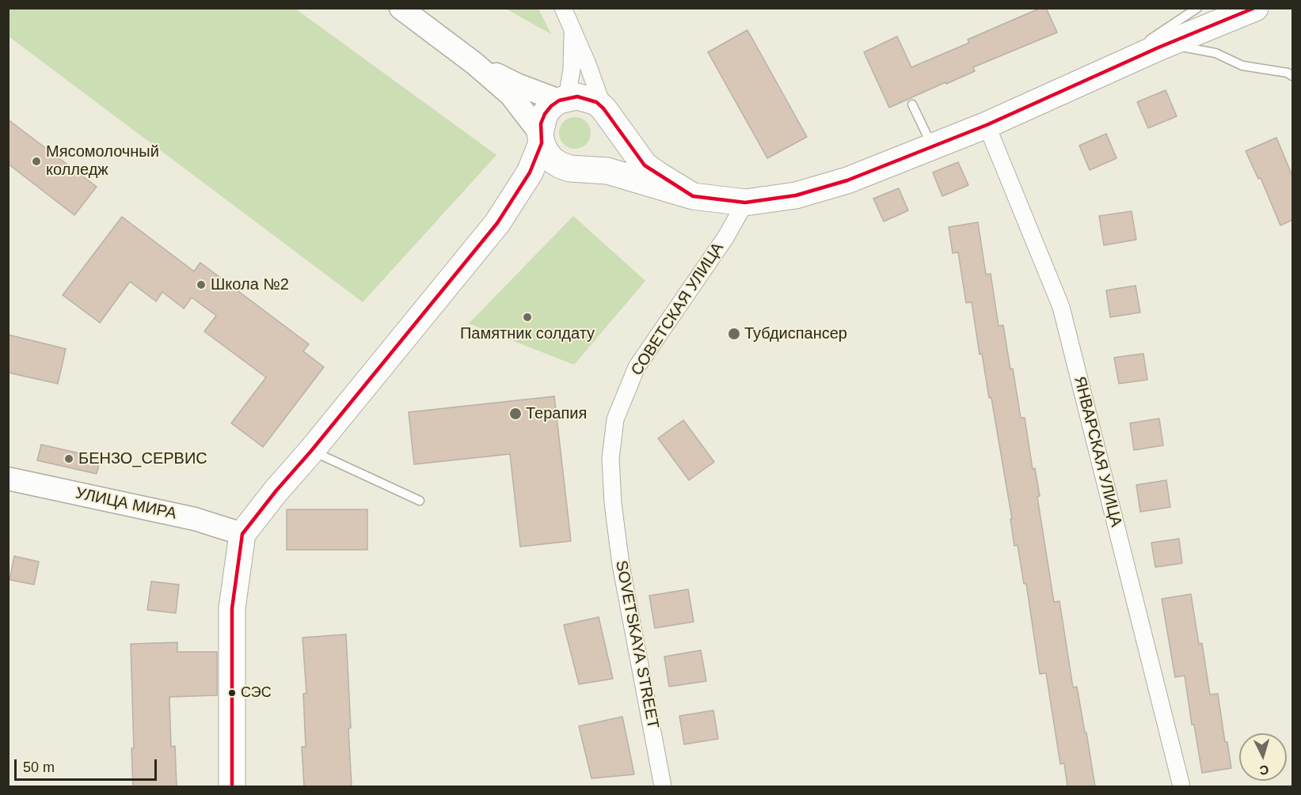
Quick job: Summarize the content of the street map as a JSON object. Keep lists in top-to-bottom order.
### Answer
{
  "streets": {
    "main road": ["УЛИЦА МИРА"],
    "street": ["СОВЕТСКАЯ УЛИЦА", "ЯНВАРСКАЯ УЛИЦА"]
  },
  "places": [
    "Мясомолочный колледж",
    "Школа №2",
    "Памятник солдату",
    "Тубдиспансер",
    "Терапия",
    "БЕНЗО_СЕРВИС",
    "СЭС"
  ],
  "scale_bar": "50 m",
  "north": "bottom"
}
